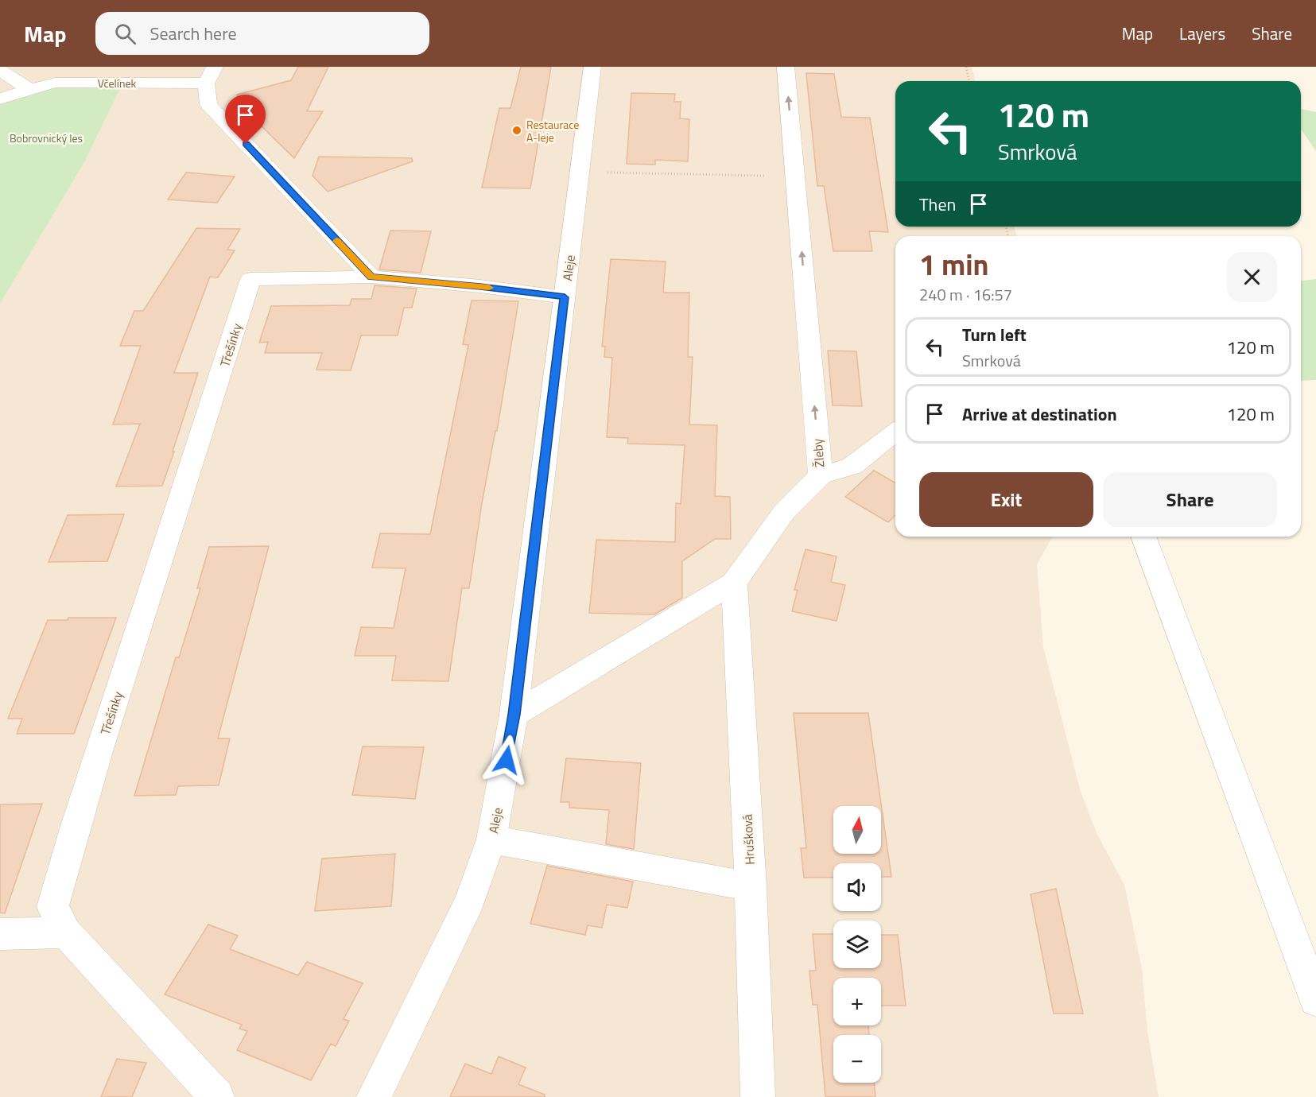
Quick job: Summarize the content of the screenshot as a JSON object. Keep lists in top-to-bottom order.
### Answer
{
  "streets": {
    "street": [
      "Včelínek",
      "Aleje",
      "Třešínky",
      "Žleby",
      "Hrušková"
    ]
  },
  "crossings": [
    ["Aleje", "Žleby"],
    ["Žleby", "Hrušková"]
  ],
  "one_way": ["Žleby"],
  "parks": ["Bobrovnický les"],
  "places": ["Restaurace A-leje"],
  "north": "top",
  "page": {
    "header": "Map",
    "search": "Search here",
    "nav": ["Map", "Layers", "Share"],
    "turn": ["120 m", "Smrková"],
    "then": "Then",
    "heading": ["1 min", "240 m · 16:57"],
    "list": [
      {
        "name": "Turn left",
        "note": "Smrková",
        "value": "120 m"
      },
      {
        "name": "Arrive at destination",
        "value": "120 m"
      }
    ],
    "buttons": ["Exit", "Share"],
    "map_buttons": ["+", "−"]
  }
}
